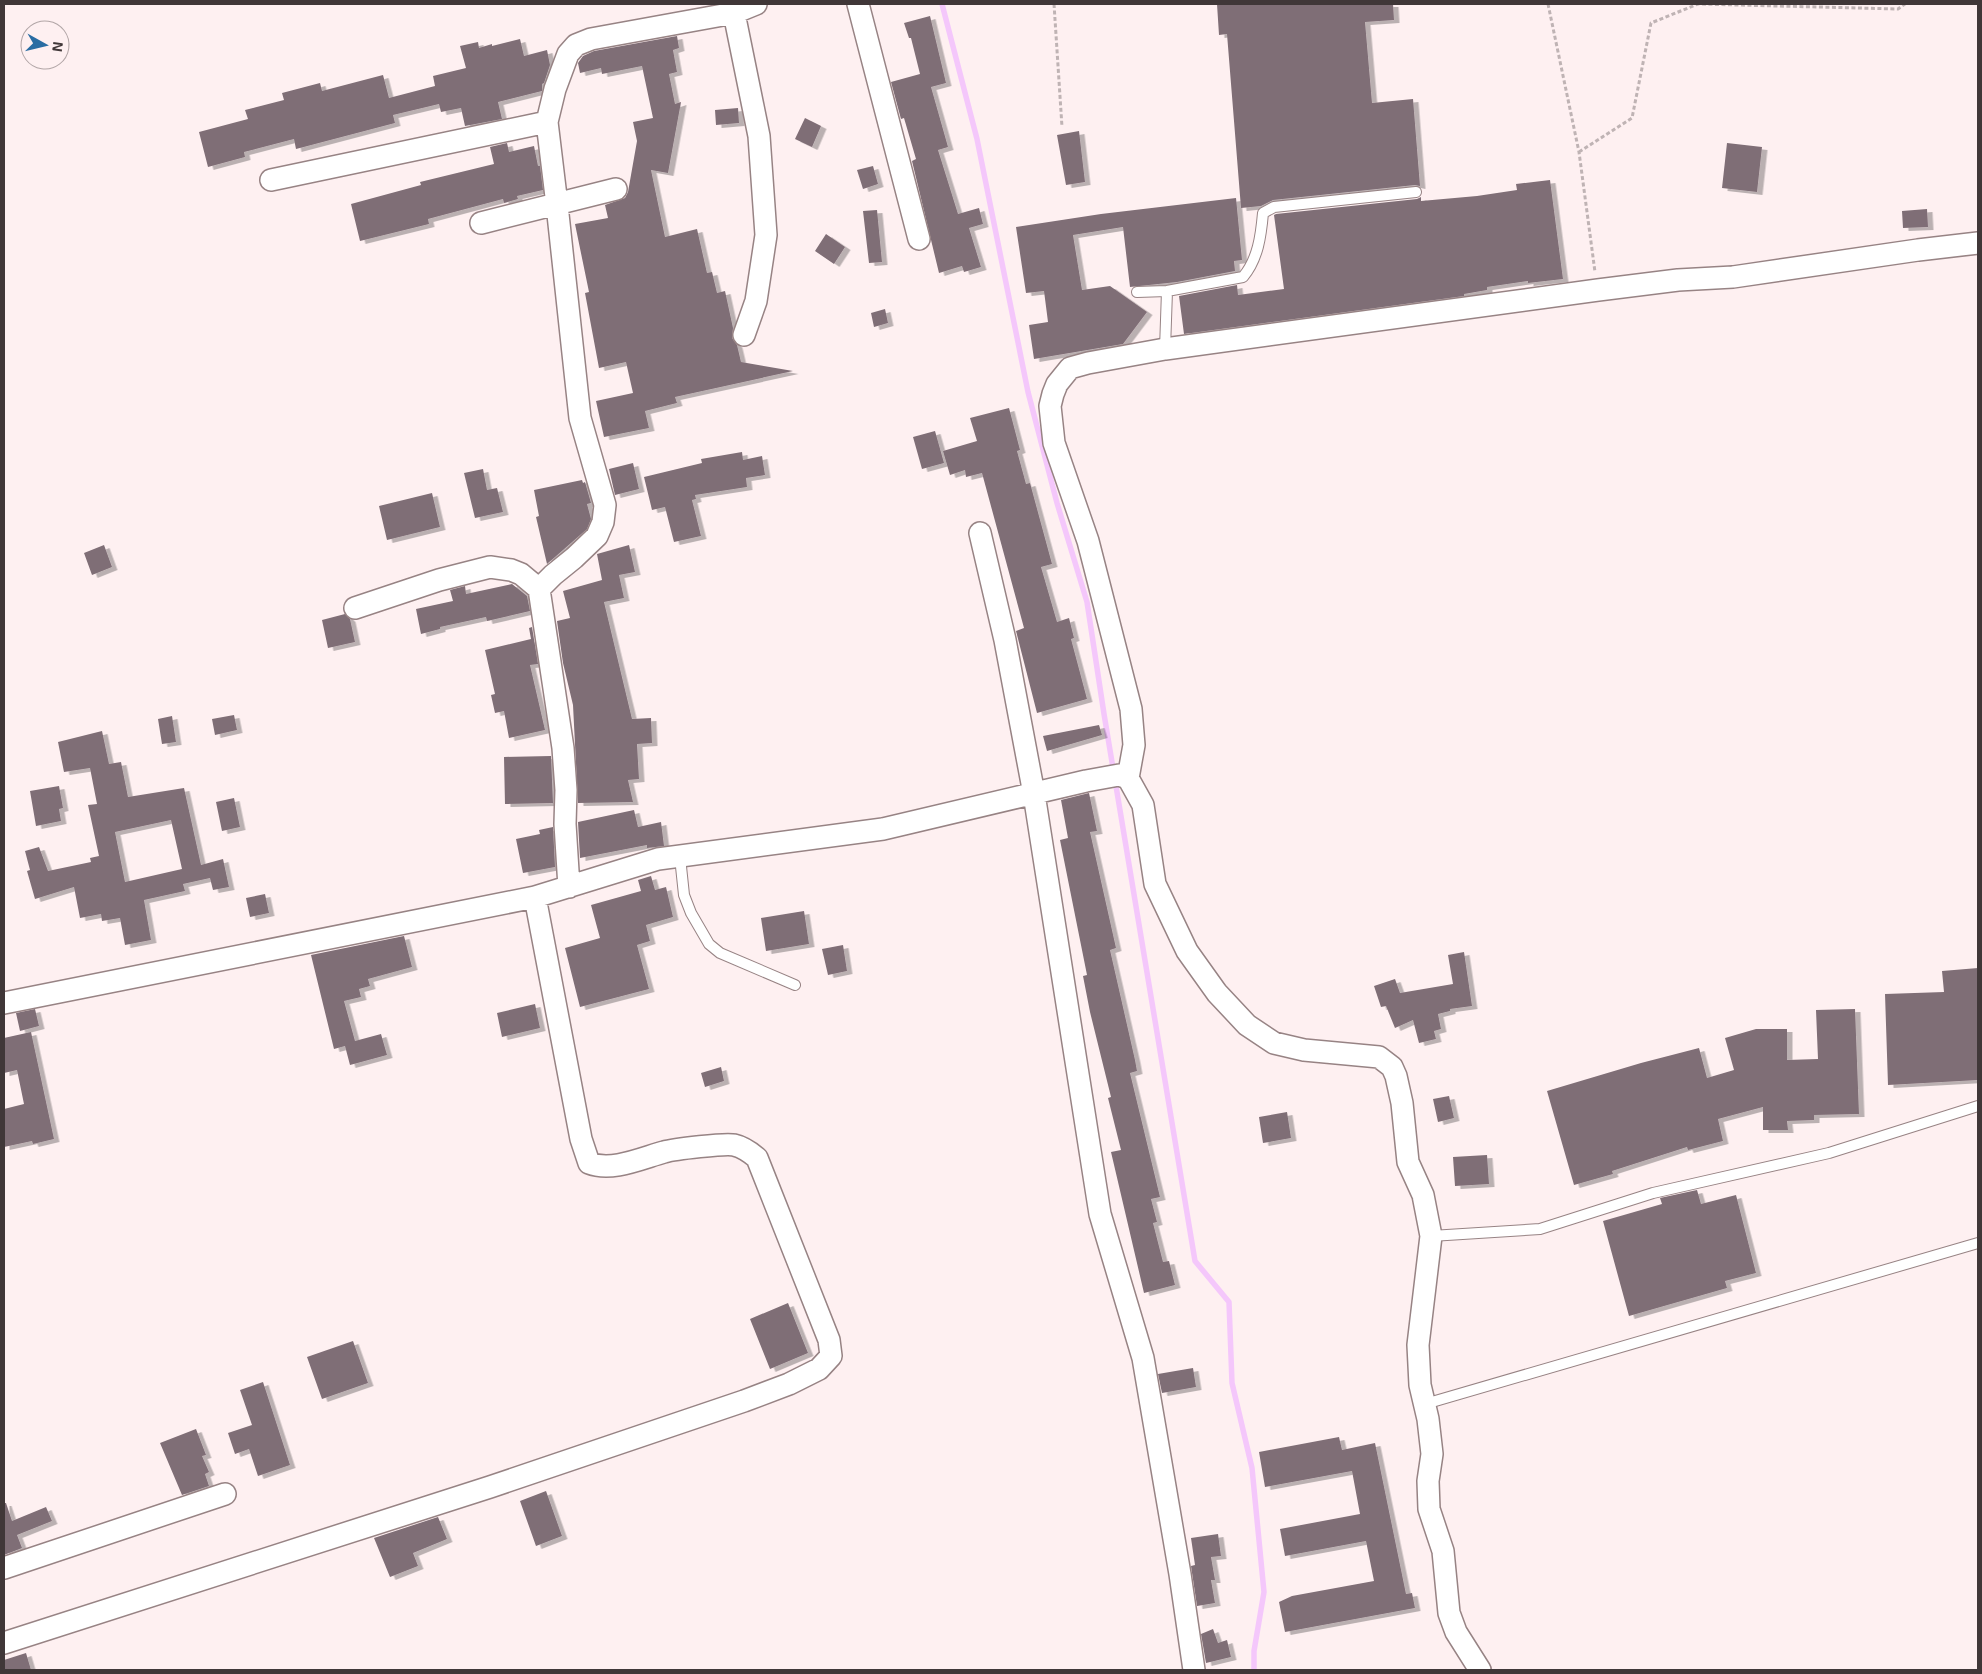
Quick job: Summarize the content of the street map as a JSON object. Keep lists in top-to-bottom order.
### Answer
{
  "north": "right"
}
